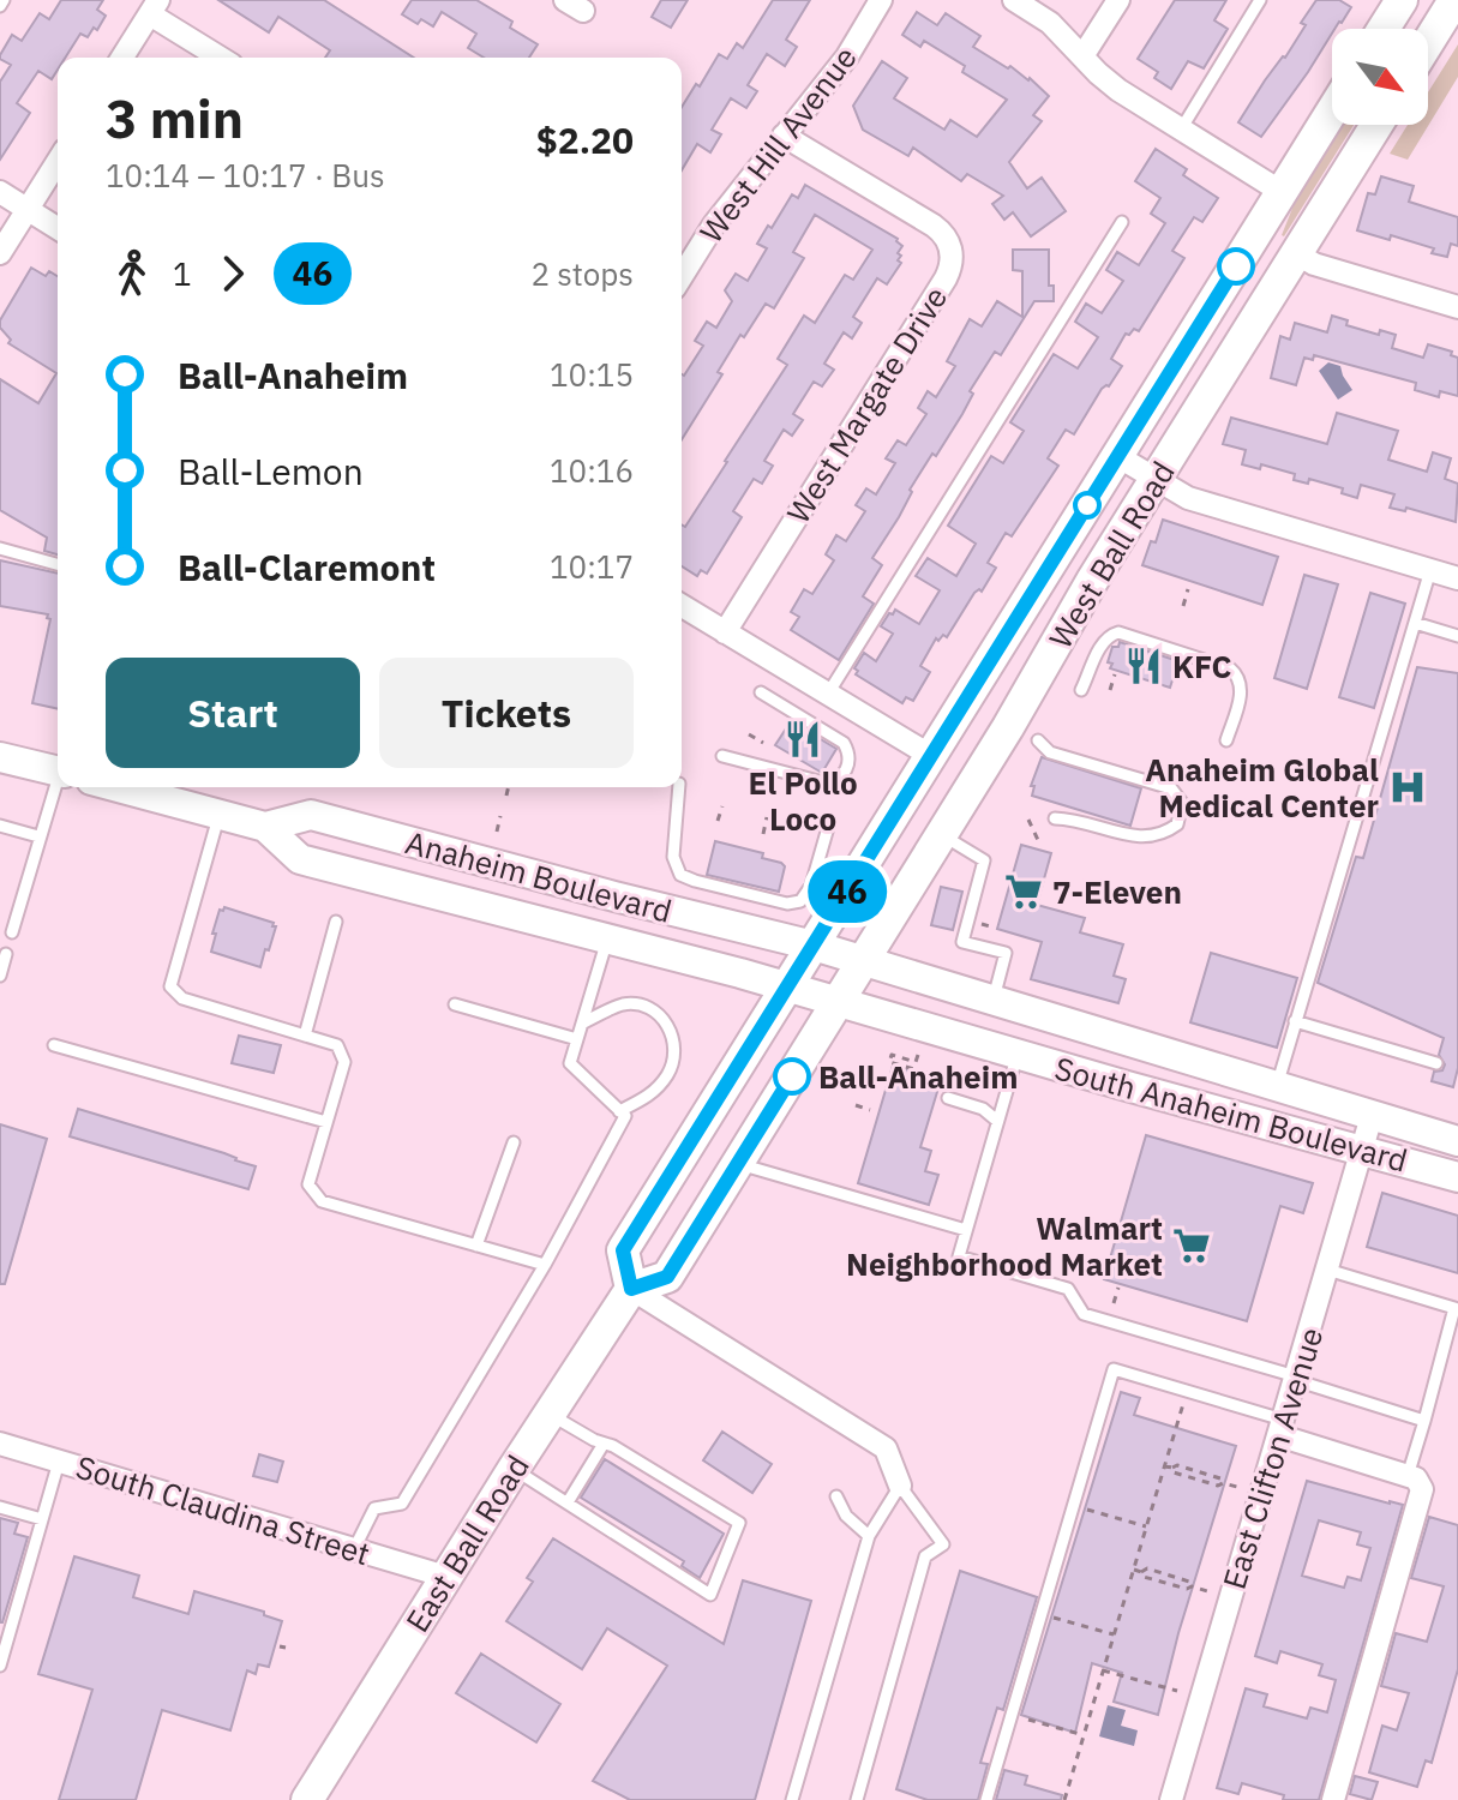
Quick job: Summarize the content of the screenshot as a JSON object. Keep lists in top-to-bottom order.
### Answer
{
  "streets": {
    "main road": [
      "West Ball Road",
      "Anaheim Boulevard",
      "South Anaheim Boulevard",
      "East Ball Road"
    ],
    "street": [
      "West Hill Avenue",
      "West Margate Drive",
      "East Clifton Avenue",
      "South Claudina Street"
    ]
  },
  "crossings": [
    ["West Hill Avenue", "West Margate Drive"],
    ["West Ball Road", "Anaheim Boulevard"],
    ["West Ball Road", "South Anaheim Boulevard"],
    ["Anaheim Boulevard", "South Anaheim Boulevard"],
    ["South Anaheim Boulevard", "East Clifton Avenue"],
    ["South Claudina Street", "East Ball Road"]
  ],
  "places": {
    "restaurant": ["KFC", "El Pollo Loco"],
    "hospital": ["Anaheim Global Medical Center"],
    "supermarket": ["7-Eleven", "Walmart Neighborhood Market"],
    "other": ["Ball-Anaheim"]
  },
  "lines": ["bus line 46"],
  "north": "bottom right",
  "page": {
    "on_map": "46",
    "heading": ["3 min", "10:14 – 10:17 · Bus", "$2.20"],
    "legs": ["1", "46", "2 stops"],
    "list": [
      {
        "name": "Ball-Anaheim",
        "value": "10:15"
      },
      {
        "name": "Ball-Lemon",
        "value": "10:16"
      },
      {
        "name": "Ball-Claremont",
        "value": "10:17"
      }
    ],
    "buttons": ["Start", "Tickets"]
  }
}
